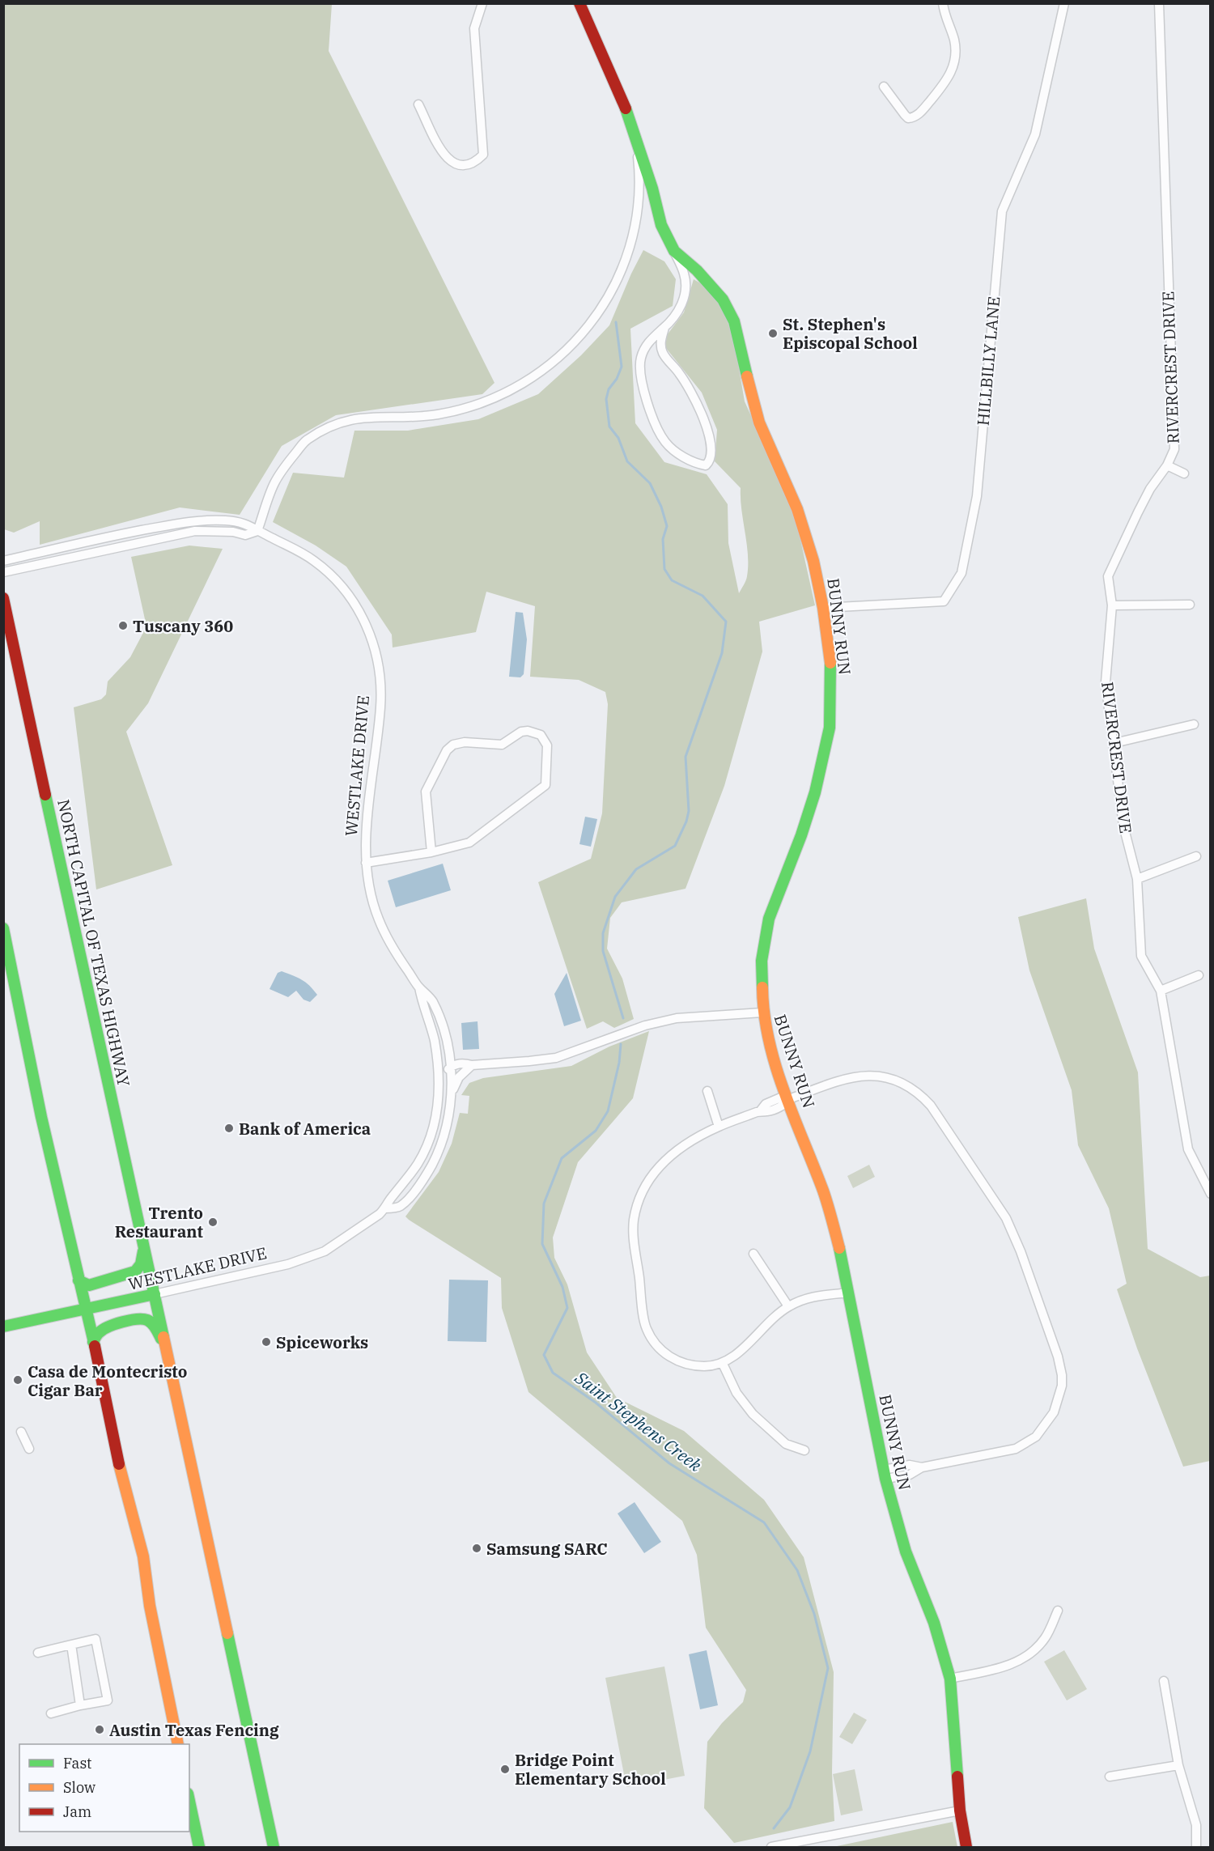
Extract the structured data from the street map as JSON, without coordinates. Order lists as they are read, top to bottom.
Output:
{
  "streets": {
    "main road": ["BUNNY RUN", "WESTLAKE DRIVE", "NORTH CAPITAL OF TEXAS HIGHWAY"],
    "street": ["HILLBILLY LANE", "RIVERCREST DRIVE"]
  },
  "crossings": [
    ["HILLBILLY LANE", "BUNNY RUN"],
    ["WESTLAKE DRIVE", "NORTH CAPITAL OF TEXAS HIGHWAY"]
  ],
  "water": ["Saint Stephens Creek"],
  "places": [
    "St. Stephen's Episcopal School",
    "Tuscany 360",
    "Bank of America",
    "Trento Restaurant",
    "Spiceworks",
    "Casa de Montecristo Cigar Bar",
    "Samsung SARC",
    "Austin Texas Fencing",
    "Bridge Point Elementary School"
  ],
  "legend": ["Fast", "Slow", "Jam"]
}
